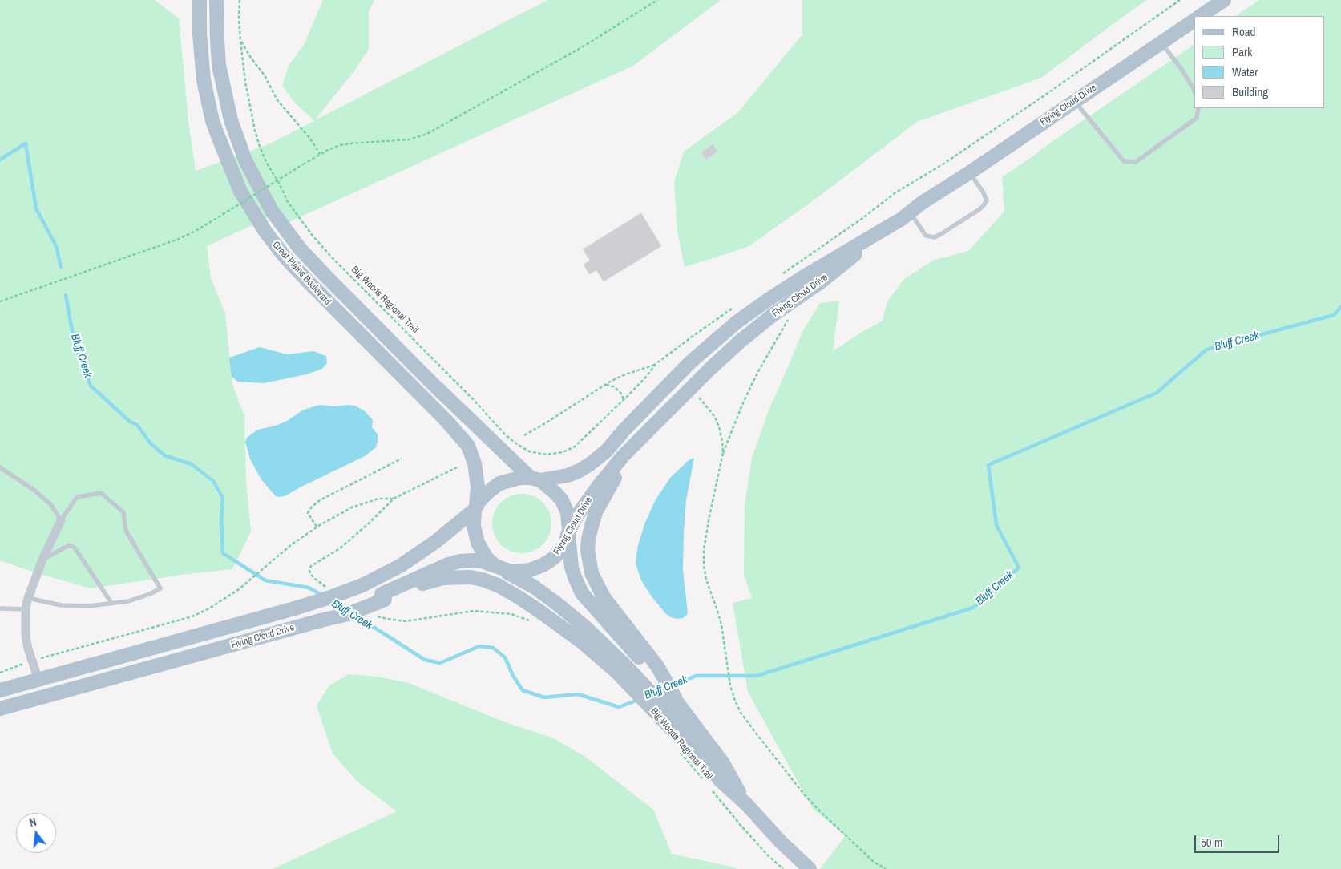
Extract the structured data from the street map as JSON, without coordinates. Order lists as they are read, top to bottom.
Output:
{
  "streets": {
    "main road": ["Flying Cloud Drive", "Great Plains Boulevard"],
    "path": ["Big Woods Regional Trail"]
  },
  "crossings": [
    ["Flying Cloud Drive", "Great Plains Boulevard"]
  ],
  "water": ["Bluff Creek"],
  "legend": [
    "Road",
    "Park",
    "Water",
    "Building"
  ],
  "scale_bar": "50 m",
  "north": "top"
}
